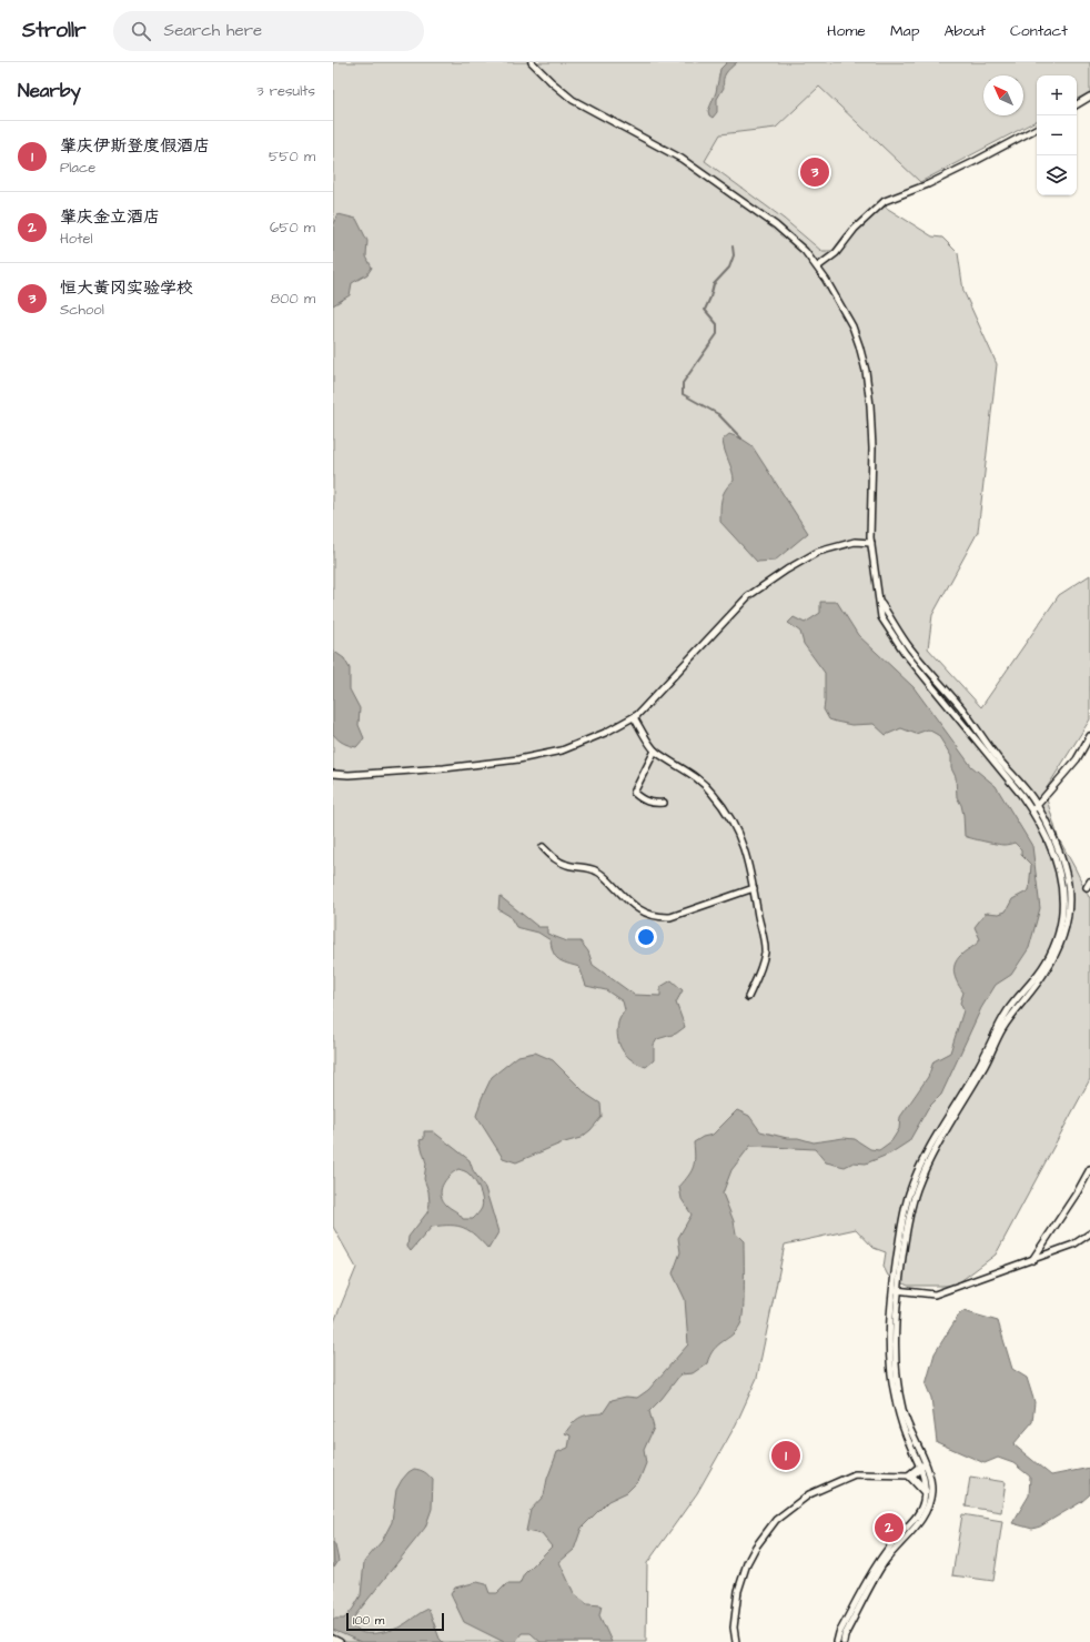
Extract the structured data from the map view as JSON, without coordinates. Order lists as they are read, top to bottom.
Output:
{
  "scale_bar": "100 m",
  "north": "top left",
  "page": {
    "header": "Strollr",
    "search": "Search here",
    "nav": [
      "Home",
      "Map",
      "About",
      "Contact"
    ],
    "heading": ["Nearby", "3 results"],
    "map_buttons": ["+", "−"],
    "list": [
      {
        "mark": "1",
        "name": "肇庆伊斯登度假酒店",
        "note": "Place",
        "value": "550 m"
      },
      {
        "mark": "2",
        "name": "肇庆金立酒店",
        "note": "Hotel",
        "value": "650 m"
      },
      {
        "mark": "3",
        "name": "恒大黄冈实验学校",
        "note": "School",
        "value": "800 m"
      }
    ],
    "pins": ["3", "1", "2"],
    "scale": "100 m"
  }
}
